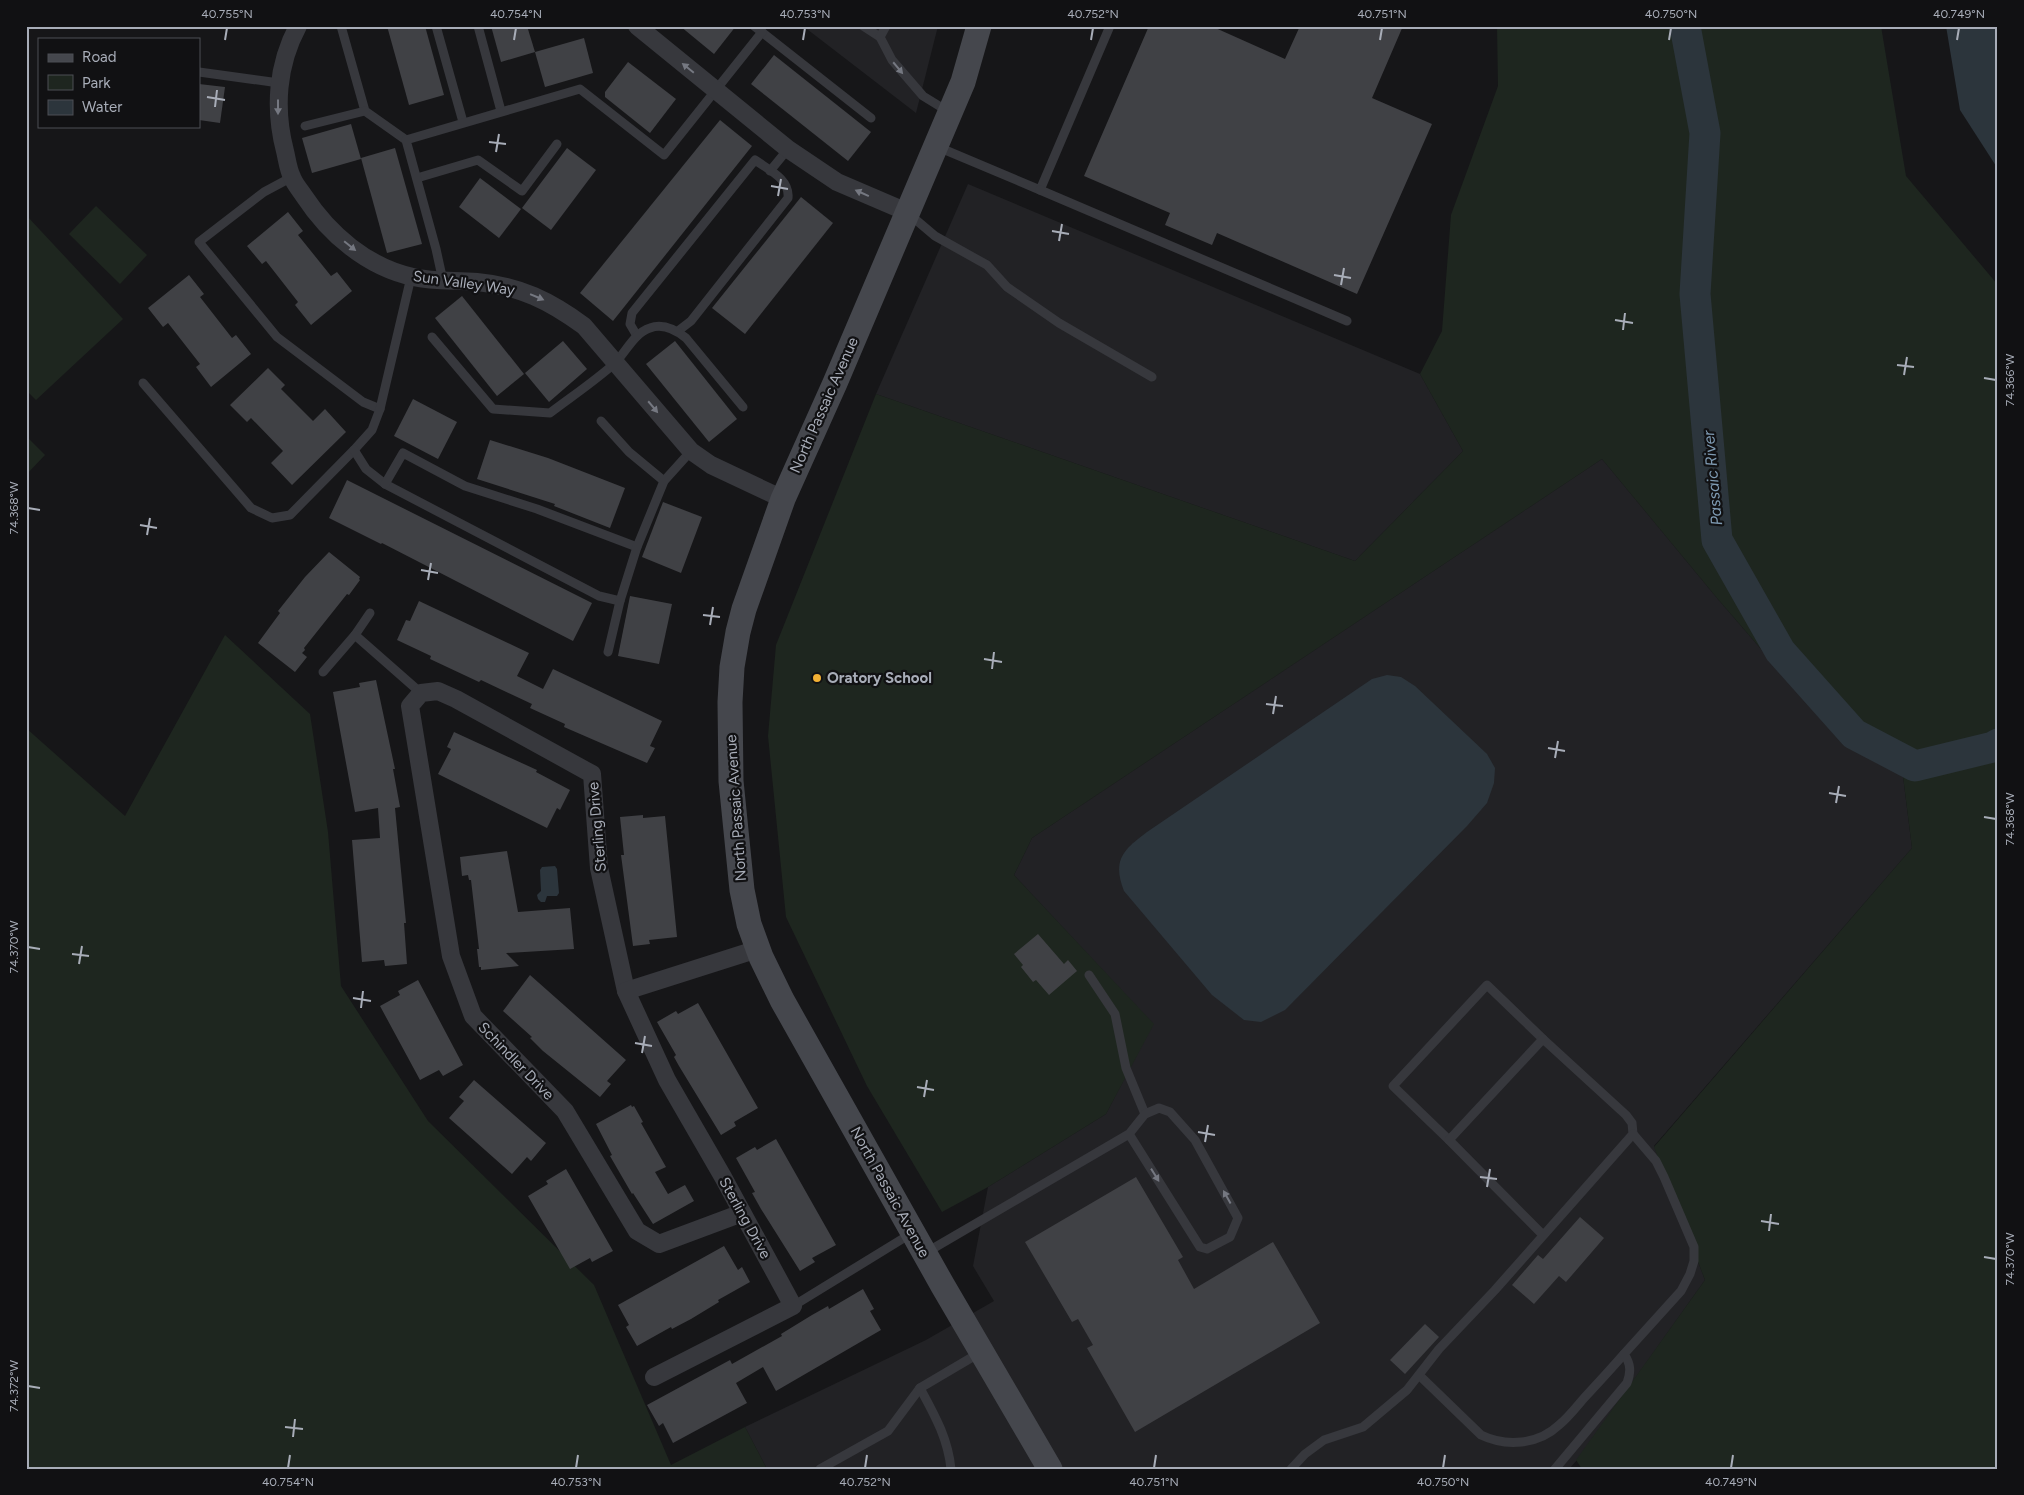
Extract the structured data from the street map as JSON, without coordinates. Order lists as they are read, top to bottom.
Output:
{
  "streets": {
    "main road": ["North Passaic Avenue"],
    "street": ["Sun Valley Way", "Sterling Drive", "Schindler Drive"]
  },
  "crossings": [
    ["Sun Valley Way", "North Passaic Avenue"],
    ["Sterling Drive", "Schindler Drive"]
  ],
  "one_way": ["Sun Valley Way"],
  "water": ["Passaic River"],
  "places": ["Oratory School"],
  "legend": ["Road", "Park", "Water"],
  "coordinates": [
    "40.755°N",
    "40.754°N",
    "40.753°N",
    "40.752°N",
    "40.751°N",
    "40.750°N",
    "40.749°N",
    "74.366°W",
    "74.368°W",
    "74.370°W",
    "74.372°W"
  ]
}
